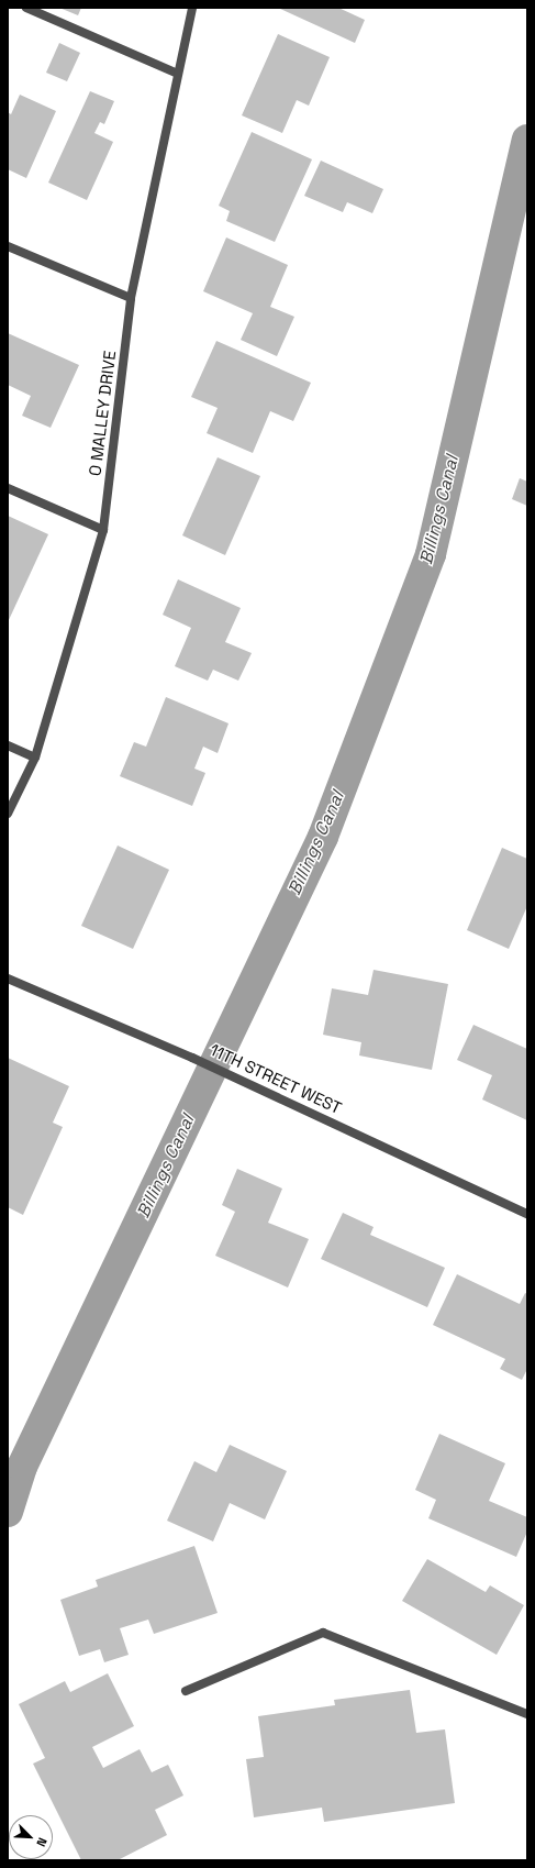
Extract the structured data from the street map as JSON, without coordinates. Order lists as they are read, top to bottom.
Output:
{
  "streets": {
    "street": ["O MALLEY DRIVE", "11TH STREET WEST"]
  },
  "water": ["Billings Canal"],
  "north": "bottom right"
}
